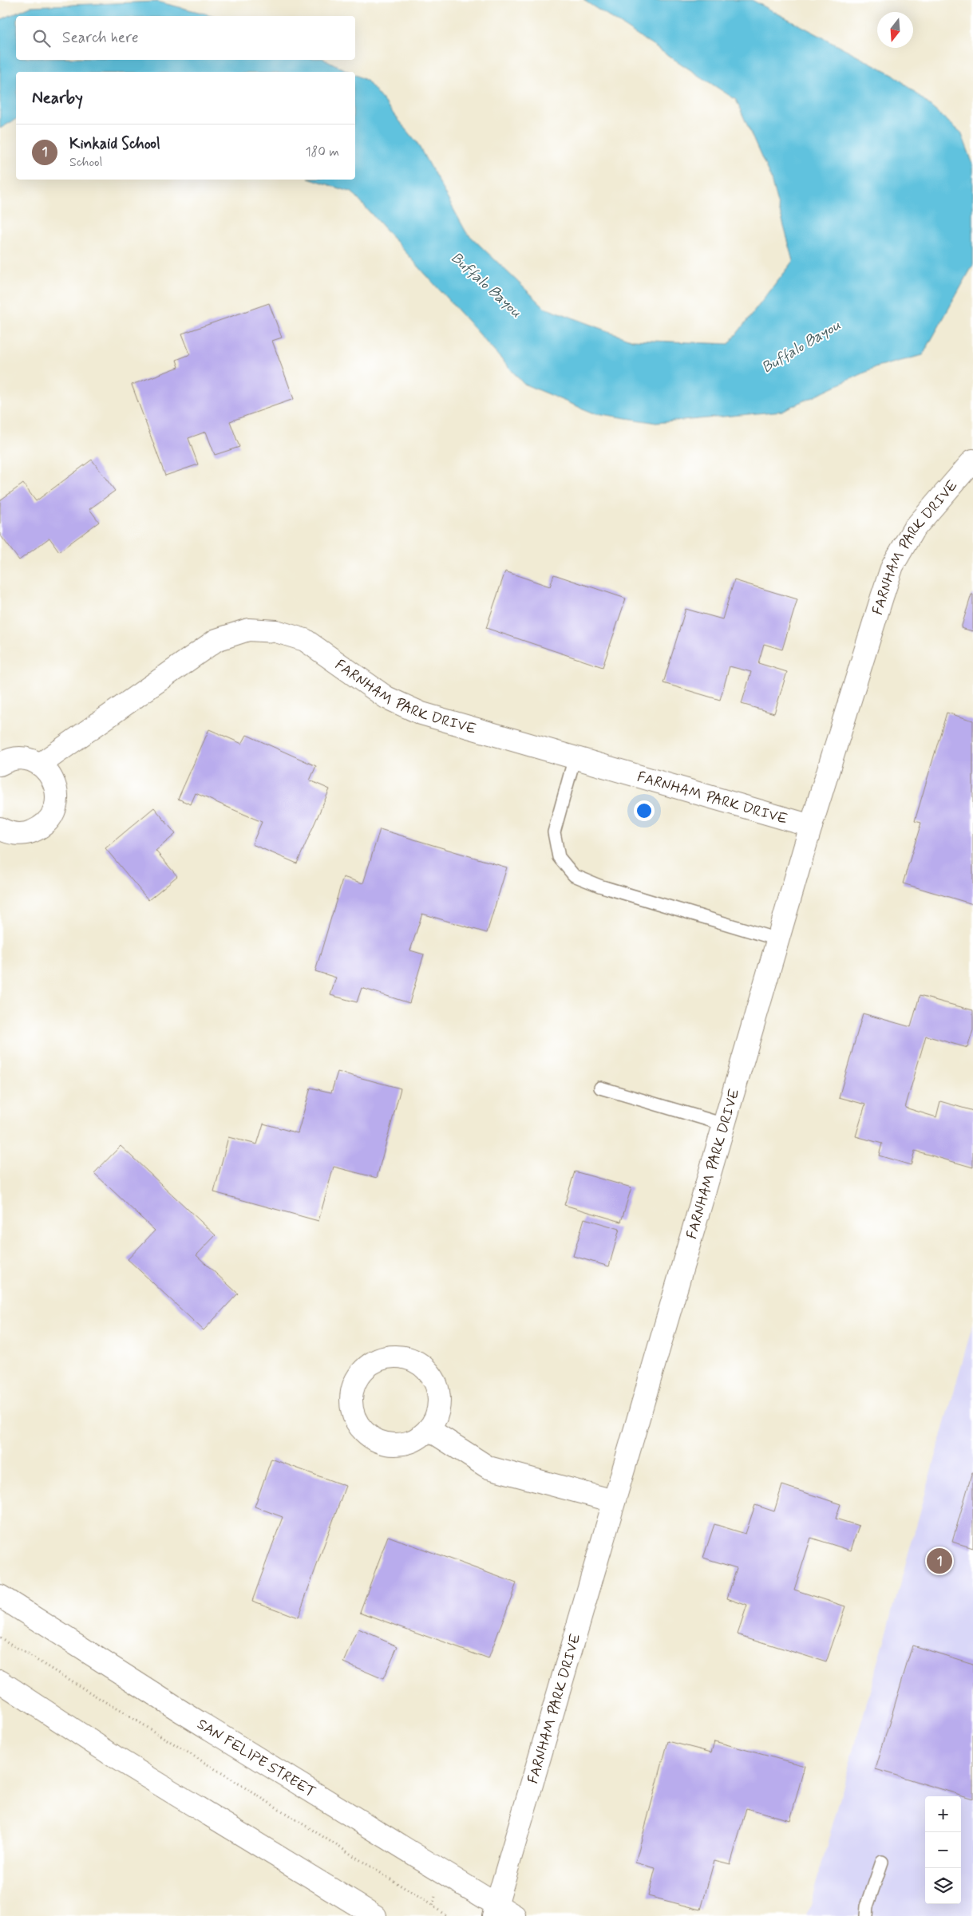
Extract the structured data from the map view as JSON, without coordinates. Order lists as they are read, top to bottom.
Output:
{
  "streets": {
    "street": ["FARNHAM PARK DRIVE", "SAN FELIPE STREET"]
  },
  "crossings": [
    ["FARNHAM PARK DRIVE", "SAN FELIPE STREET"]
  ],
  "water": ["Buffalo Bayou"],
  "north": "bottom",
  "page": {
    "search": "Search here",
    "heading": "Nearby",
    "list": [
      {
        "mark": "1",
        "name": "Kinkaid School",
        "note": "School",
        "value": "180 m"
      }
    ],
    "pins": "1",
    "map_buttons": ["+", "−"]
  }
}
